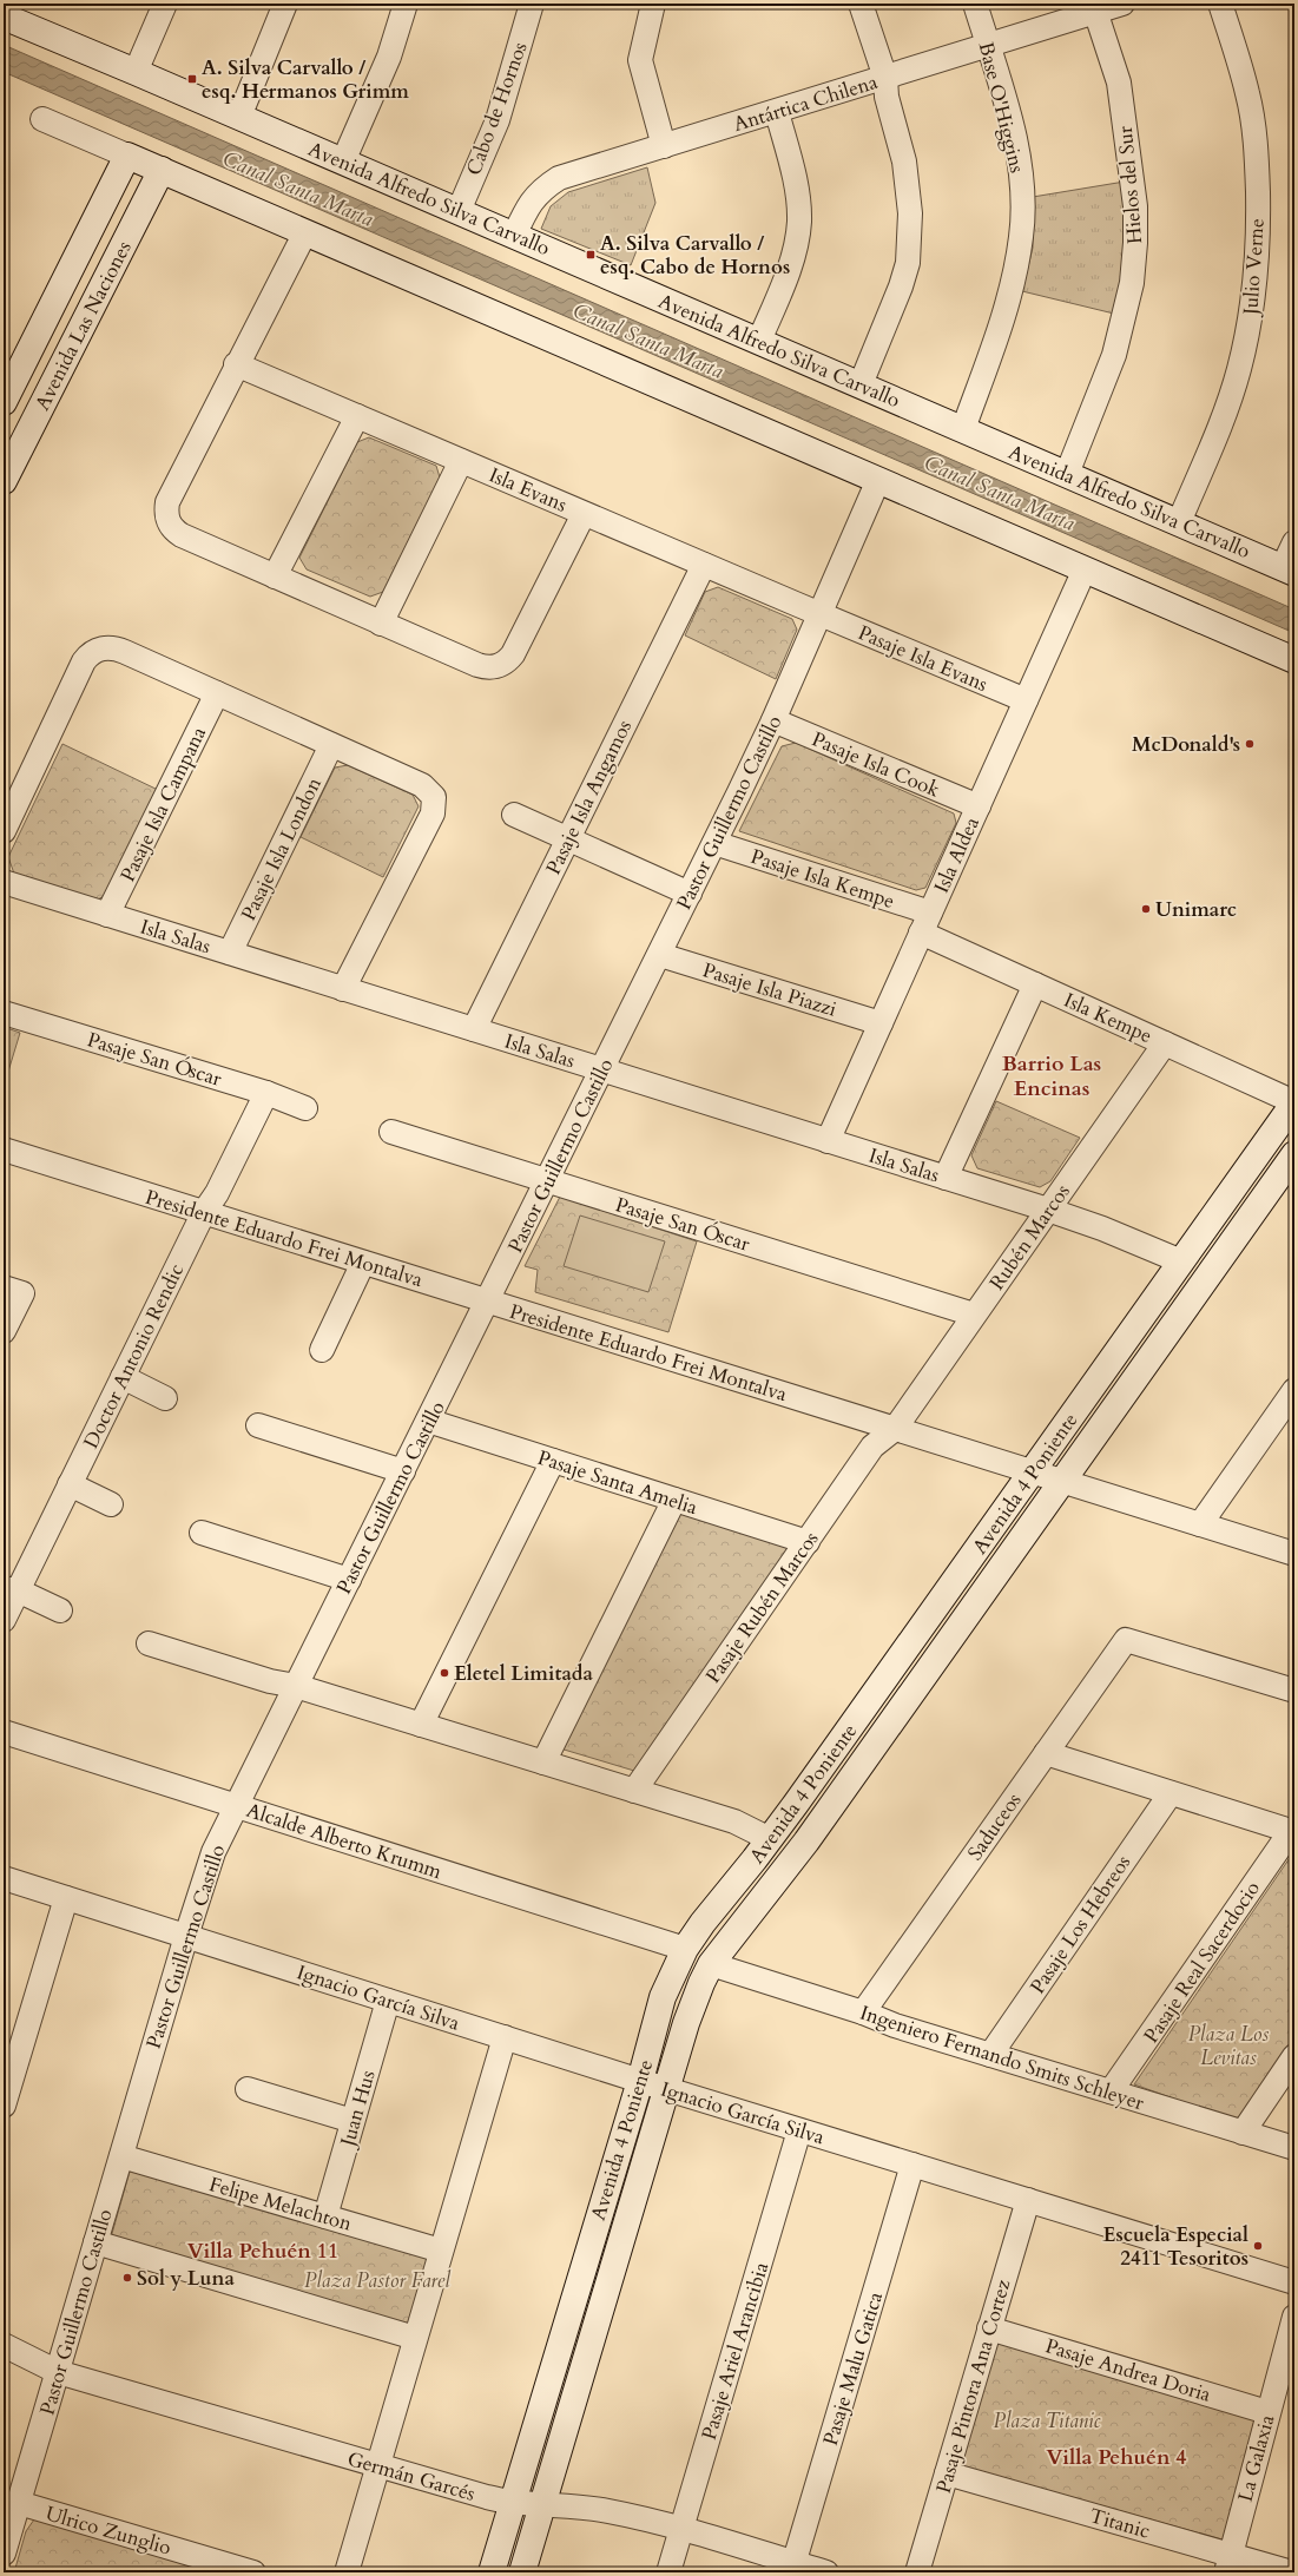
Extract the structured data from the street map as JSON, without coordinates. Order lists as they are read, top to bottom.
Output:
{
  "streets": {
    "street": [
      "Antártica Chilena",
      "Base O'Higgins",
      "Cabo de Hornos",
      "Hielos del Sur",
      "Avenida Alfredo Silva Carvallo",
      "Julio Verne",
      "Avenida Las Naciones",
      "Isla Evans",
      "Pasaje Isla Evans",
      "Pasaje Isla Cook",
      "Pasaje Isla Angamos",
      "Pasaje Isla Campana",
      "Pastor Guillermo Castillo",
      "Pasaje Isla London",
      "Isla Aldea",
      "Pasaje Isla Kempe",
      "Isla Salas",
      "Pasaje Isla Piazzi",
      "Isla Kempe",
      "Pasaje San Óscar",
      "Rubén Marcos",
      "Presidente Eduardo Frei Montalva",
      "Doctor Antonio Rendic",
      "Pasaje Santa Amelia",
      "Avenida 4 Poniente",
      "Pasaje Rubén Marcos",
      "Saduceos",
      "Alcalde Alberto Krumm",
      "Pasaje Los Hebreos",
      "Pasaje Real Sacerdocio",
      "Ignacio García Silva",
      "Ingeniero Fernando Smits Schleyer",
      "Juan Hus",
      "Felipe Melachton",
      "Pasaje Ariel Arancibia",
      "Pasaje Malu Gatica",
      "Pasaje Andrea Doria",
      "Pasaje Pintora Ana Cortez",
      "La Galaxia",
      "Germán Garcés",
      "Titanic",
      "Ulrico Zunglio"
    ]
  },
  "crossings": [
    ["Antártica Chilena", "Base O'Higgins"],
    ["Antártica Chilena", "Hielos del Sur"],
    ["Antártica Chilena", "Avenida Alfredo Silva Carvallo"],
    ["Base O'Higgins", "Avenida Alfredo Silva Carvallo"],
    ["Cabo de Hornos", "Avenida Alfredo Silva Carvallo"],
    ["Hielos del Sur", "Avenida Alfredo Silva Carvallo"],
    ["Avenida Alfredo Silva Carvallo", "Julio Verne"],
    ["Isla Evans", "Pasaje Isla Evans"],
    ["Isla Evans", "Pasaje Isla Angamos"],
    ["Isla Evans", "Pastor Guillermo Castillo"],
    ["Pasaje Isla Evans", "Pastor Guillermo Castillo"],
    ["Pasaje Isla Evans", "Isla Aldea"],
    ["Pasaje Isla Cook", "Pastor Guillermo Castillo"],
    ["Pasaje Isla Cook", "Isla Aldea"],
    ["Pasaje Isla Angamos", "Isla Salas"],
    ["Pasaje Isla Campana", "Isla Salas"],
    ["Pastor Guillermo Castillo", "Pasaje Isla Kempe"],
    ["Pastor Guillermo Castillo", "Isla Salas"],
    ["Pastor Guillermo Castillo", "Pasaje Isla Piazzi"],
    ["Pastor Guillermo Castillo", "Pasaje San Óscar"],
    ["Pastor Guillermo Castillo", "Presidente Eduardo Frei Montalva"],
    ["Pastor Guillermo Castillo", "Pasaje Santa Amelia"],
    ["Pastor Guillermo Castillo", "Alcalde Alberto Krumm"],
    ["Pastor Guillermo Castillo", "Ignacio García Silva"],
    ["Pastor Guillermo Castillo", "Felipe Melachton"],
    ["Pastor Guillermo Castillo", "Germán Garcés"],
    ["Pastor Guillermo Castillo", "Ulrico Zunglio"],
    ["Pasaje Isla London", "Isla Salas"],
    ["Isla Aldea", "Pasaje Isla Kempe"],
    ["Isla Aldea", "Isla Salas"],
    ["Isla Aldea", "Pasaje Isla Piazzi"],
    ["Isla Aldea", "Isla Kempe"],
    ["Pasaje Isla Kempe", "Isla Kempe"],
    ["Isla Salas", "Rubén Marcos"],
    ["Isla Salas", "Avenida 4 Poniente"],
    ["Isla Kempe", "Rubén Marcos"],
    ["Isla Kempe", "Avenida 4 Poniente"],
    ["Pasaje San Óscar", "Rubén Marcos"],
    ["Pasaje San Óscar", "Doctor Antonio Rendic"],
    ["Rubén Marcos", "Presidente Eduardo Frei Montalva"],
    ["Rubén Marcos", "Pasaje Rubén Marcos"],
    ["Presidente Eduardo Frei Montalva", "Doctor Antonio Rendic"],
    ["Presidente Eduardo Frei Montalva", "Avenida 4 Poniente"],
    ["Presidente Eduardo Frei Montalva", "Pasaje Rubén Marcos"],
    ["Pasaje Santa Amelia", "Pasaje Rubén Marcos"],
    ["Avenida 4 Poniente", "Alcalde Alberto Krumm"],
    ["Avenida 4 Poniente", "Ignacio García Silva"],
    ["Avenida 4 Poniente", "Ingeniero Fernando Smits Schleyer"],
    ["Avenida 4 Poniente", "Germán Garcés"],
    ["Saduceos", "Ingeniero Fernando Smits Schleyer"],
    ["Pasaje Los Hebreos", "Ingeniero Fernando Smits Schleyer"],
    ["Pasaje Real Sacerdocio", "Ingeniero Fernando Smits Schleyer"],
    ["Ignacio García Silva", "Juan Hus"],
    ["Ignacio García Silva", "Pasaje Ariel Arancibia"],
    ["Ignacio García Silva", "Pasaje Malu Gatica"],
    ["Ignacio García Silva", "Pasaje Pintora Ana Cortez"],
    ["Juan Hus", "Felipe Melachton"],
    ["Pasaje Ariel Arancibia", "Germán Garcés"],
    ["Pasaje Malu Gatica", "Germán Garcés"],
    ["Pasaje Andrea Doria", "Pasaje Pintora Ana Cortez"],
    ["Pasaje Andrea Doria", "La Galaxia"],
    ["Pasaje Pintora Ana Cortez", "Titanic"],
    ["La Galaxia", "Titanic"]
  ],
  "districts": ["Barrio Las Encinas", "Villa Pehuén 11", "Villa Pehuén 4"],
  "water": ["Canal Santa Marta"],
  "parks": ["Plaza Los Levitas", "Plaza Pastor Farel", "Plaza Titanic"],
  "places": {
    "transit": ["A. Silva Carvallo / esq. Hermanos Grimm", "A. Silva Carvallo / esq. Cabo de Hornos"],
    "other": [
      "McDonald's",
      "Unimarc",
      "Eletel Limitada",
      "Escuela Especial 2411 Tesoritos",
      "Sol y Luna"
    ]
  }
}
